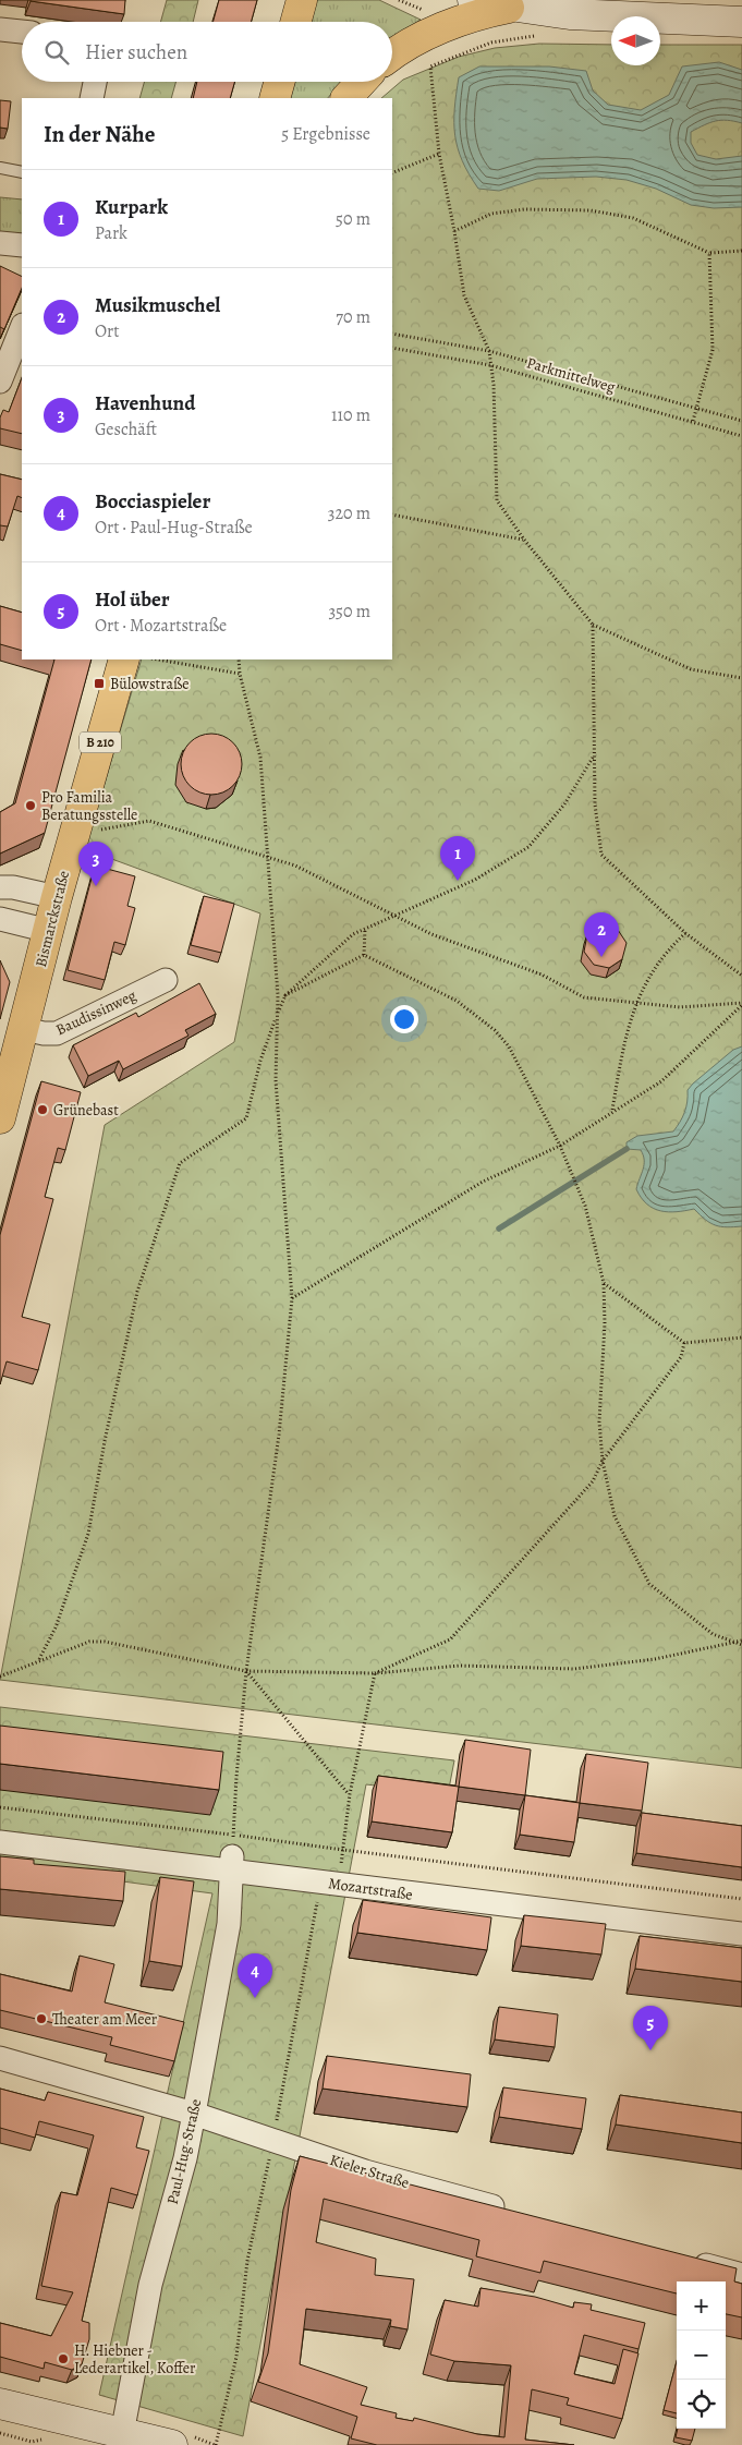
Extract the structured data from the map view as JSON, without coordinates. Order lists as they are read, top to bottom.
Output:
{
  "streets": {
    "main road": ["B 210", "Bismarckstraße"],
    "street": [
      "Baudissinweg",
      "Mozartstraße",
      "Paul-Hug-Straße",
      "Kieler Straße"
    ],
    "path": ["Parkmittelweg"]
  },
  "crossings": [
    ["Bismarckstraße", "Baudissinweg"],
    ["Mozartstraße", "Paul-Hug-Straße"],
    ["Paul-Hug-Straße", "Kieler Straße"]
  ],
  "places": {
    "transit": ["Bülowstraße"],
    "other": [
      "Pro Familia Beratungsstelle",
      "Grünebast",
      "Theater am Meer",
      "H. Hiebner - Lederartikel, Koffer"
    ]
  },
  "north": "left",
  "page": {
    "search": "Hier suchen",
    "heading": ["In der Nähe", "5 Ergebnisse"],
    "list": [
      {
        "mark": "1",
        "name": "Kurpark",
        "note": "Park",
        "value": "50 m"
      },
      {
        "mark": "2",
        "name": "Musikmuschel",
        "note": "Ort",
        "value": "70 m"
      },
      {
        "mark": "3",
        "name": "Havenhund",
        "note": "Geschäft",
        "value": "110 m"
      },
      {
        "mark": "4",
        "name": "Bocciaspieler",
        "note": "Ort · Paul-Hug-Straße",
        "value": "320 m"
      },
      {
        "mark": "5",
        "name": "Hol über",
        "note": "Ort · Mozartstraße",
        "value": "350 m"
      }
    ],
    "pins": [
      "1",
      "3",
      "2",
      "4",
      "5"
    ],
    "map_buttons": ["+", "−"]
  }
}
